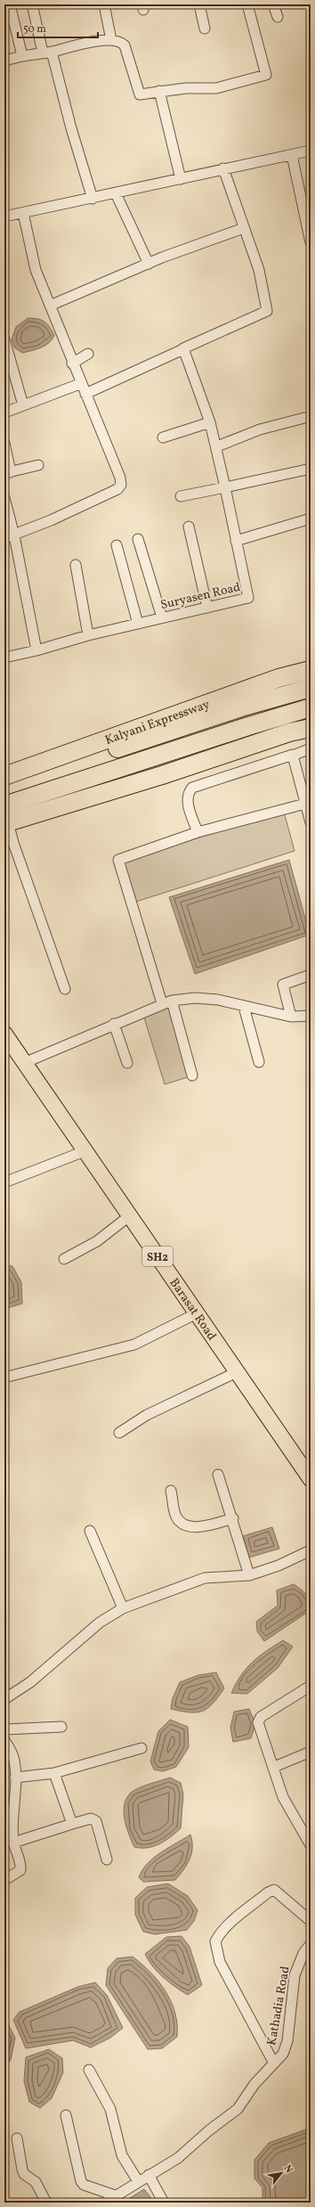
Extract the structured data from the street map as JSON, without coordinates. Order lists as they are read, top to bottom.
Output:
{
  "streets": {
    "highway": ["Kalyani Expressway"],
    "main road": ["SH2", "Barasat Road"],
    "street": ["Suryasen Road", "Kathadia Road"]
  },
  "scale_bar": "50 m",
  "north": "top right"
}
